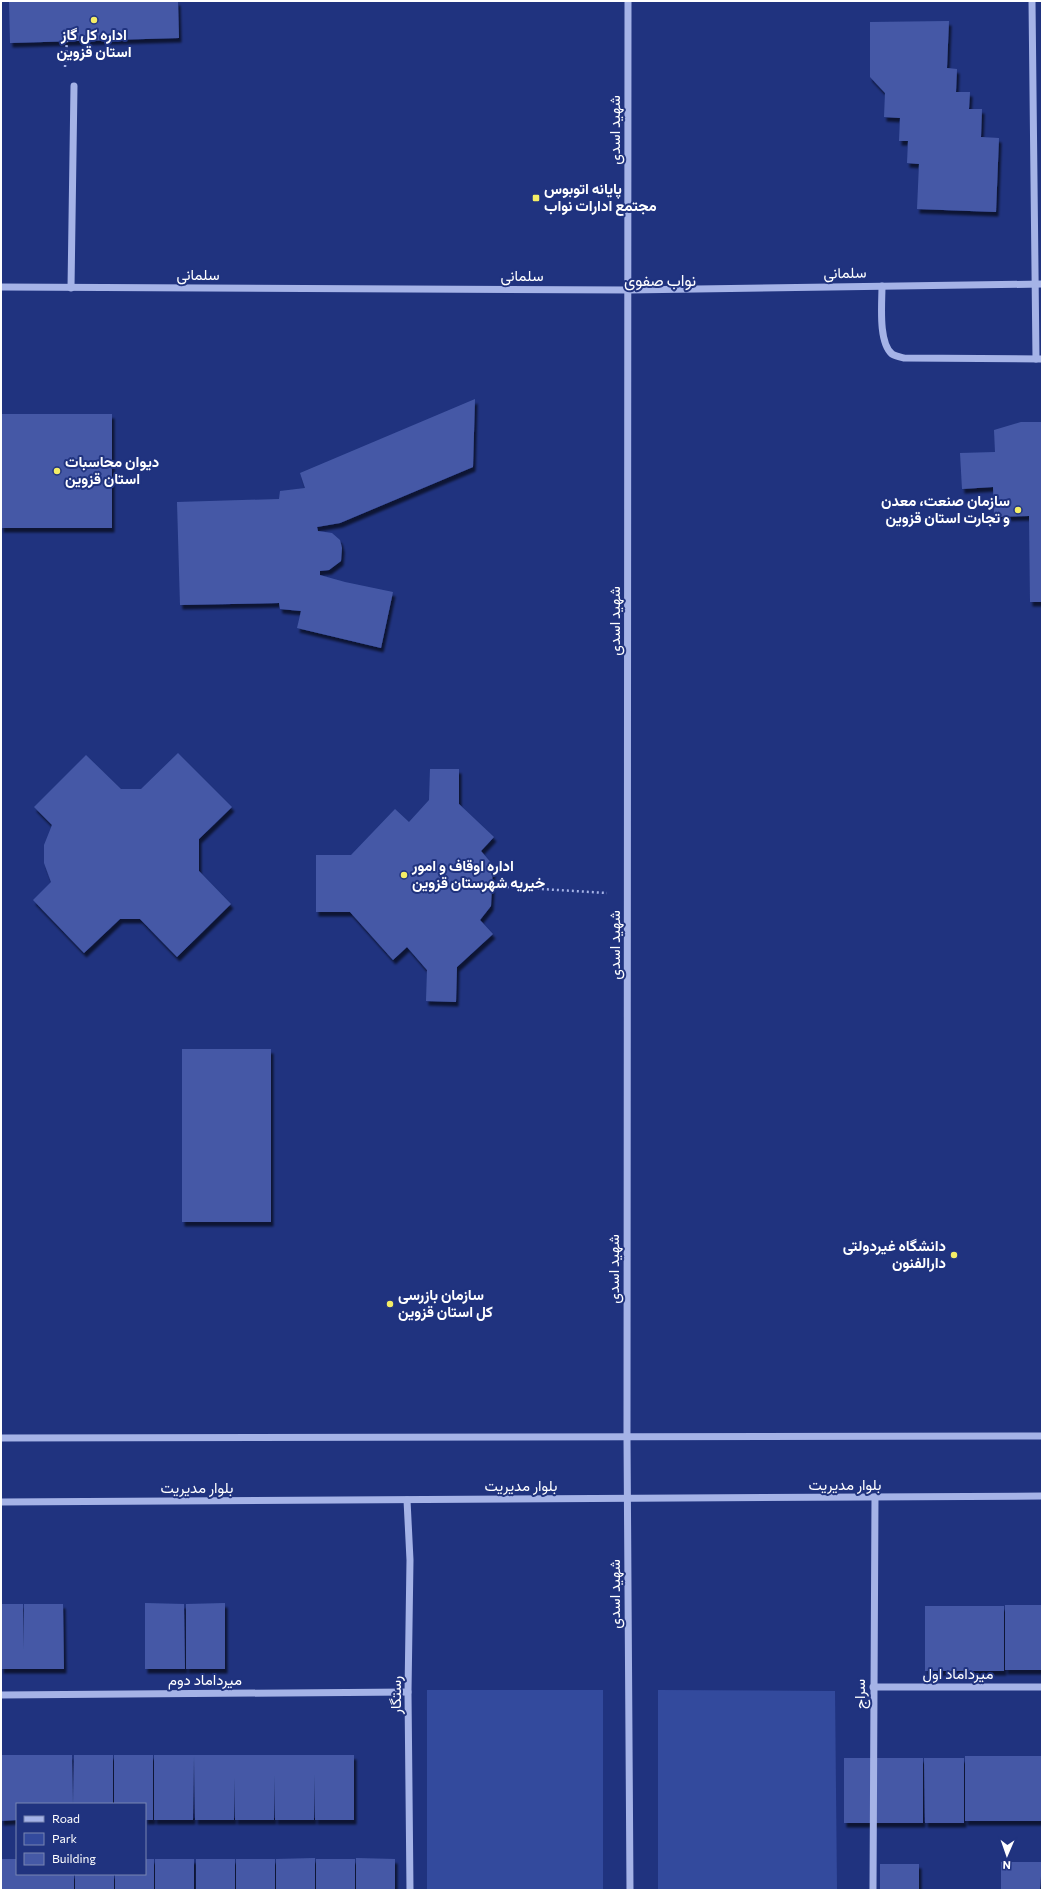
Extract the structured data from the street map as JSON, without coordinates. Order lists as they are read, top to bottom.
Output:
{
  "streets": {
    "street": [
      "شهید اسدی",
      "سلمانی",
      "بلوار مدیریت",
      "میرداماد اول",
      "میرداماد دوم",
      "سراج",
      "رستگار"
    ]
  },
  "crossings": [
    ["شهید اسدی", "سلمانی"],
    ["شهید اسدی", "بلوار مدیریت"],
    ["بلوار مدیریت", "سراج"],
    ["بلوار مدیریت", "رستگار"],
    ["میرداماد اول", "سراج"],
    ["میرداماد دوم", "رستگار"]
  ],
  "districts": ["نواب صفوی"],
  "places": {
    "other": [
      "اداره کل گاز استان قزوین",
      "دیوان محاسبات استان قزوین",
      "سازمان صنعت، معدن و تجارت استان قزوین",
      "اداره اوقاف و امور خیریه شهرستان قزوین",
      "دانشگاه غیردولتی دارالفنون",
      "سازمان بازرسی کل استان قزوین"
    ],
    "transit": ["پایانه اتوبوس مجتمع ادارات نواب"]
  },
  "legend": ["Road", "Park", "Building"],
  "north": "bottom"
}
